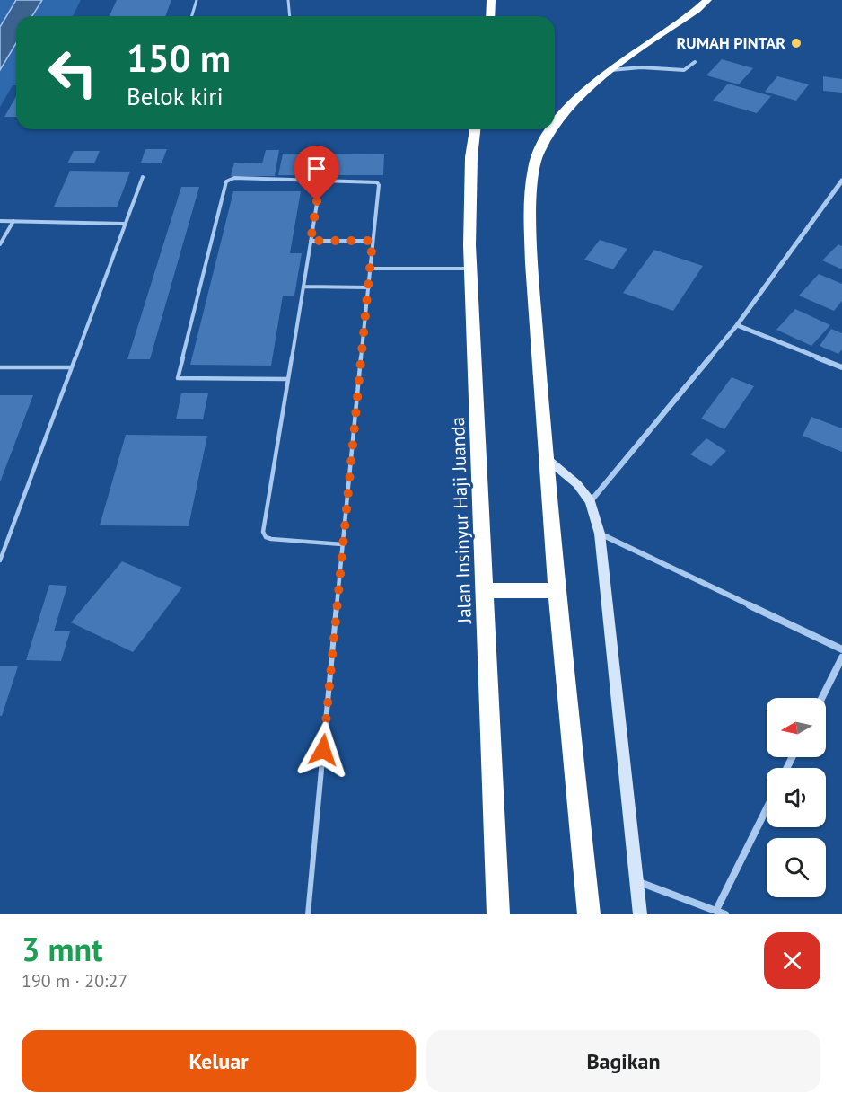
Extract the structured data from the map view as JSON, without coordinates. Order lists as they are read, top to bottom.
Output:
{
  "streets": {
    "highway": ["Jalan Insinyur Haji Juanda"]
  },
  "places": ["RUMAH PINTAR"],
  "north": "left",
  "page": {
    "turn": ["150 m", "Belok kiri"],
    "heading": ["3 mnt", "190 m · 20:27"],
    "buttons": ["Keluar", "Bagikan"]
  }
}
